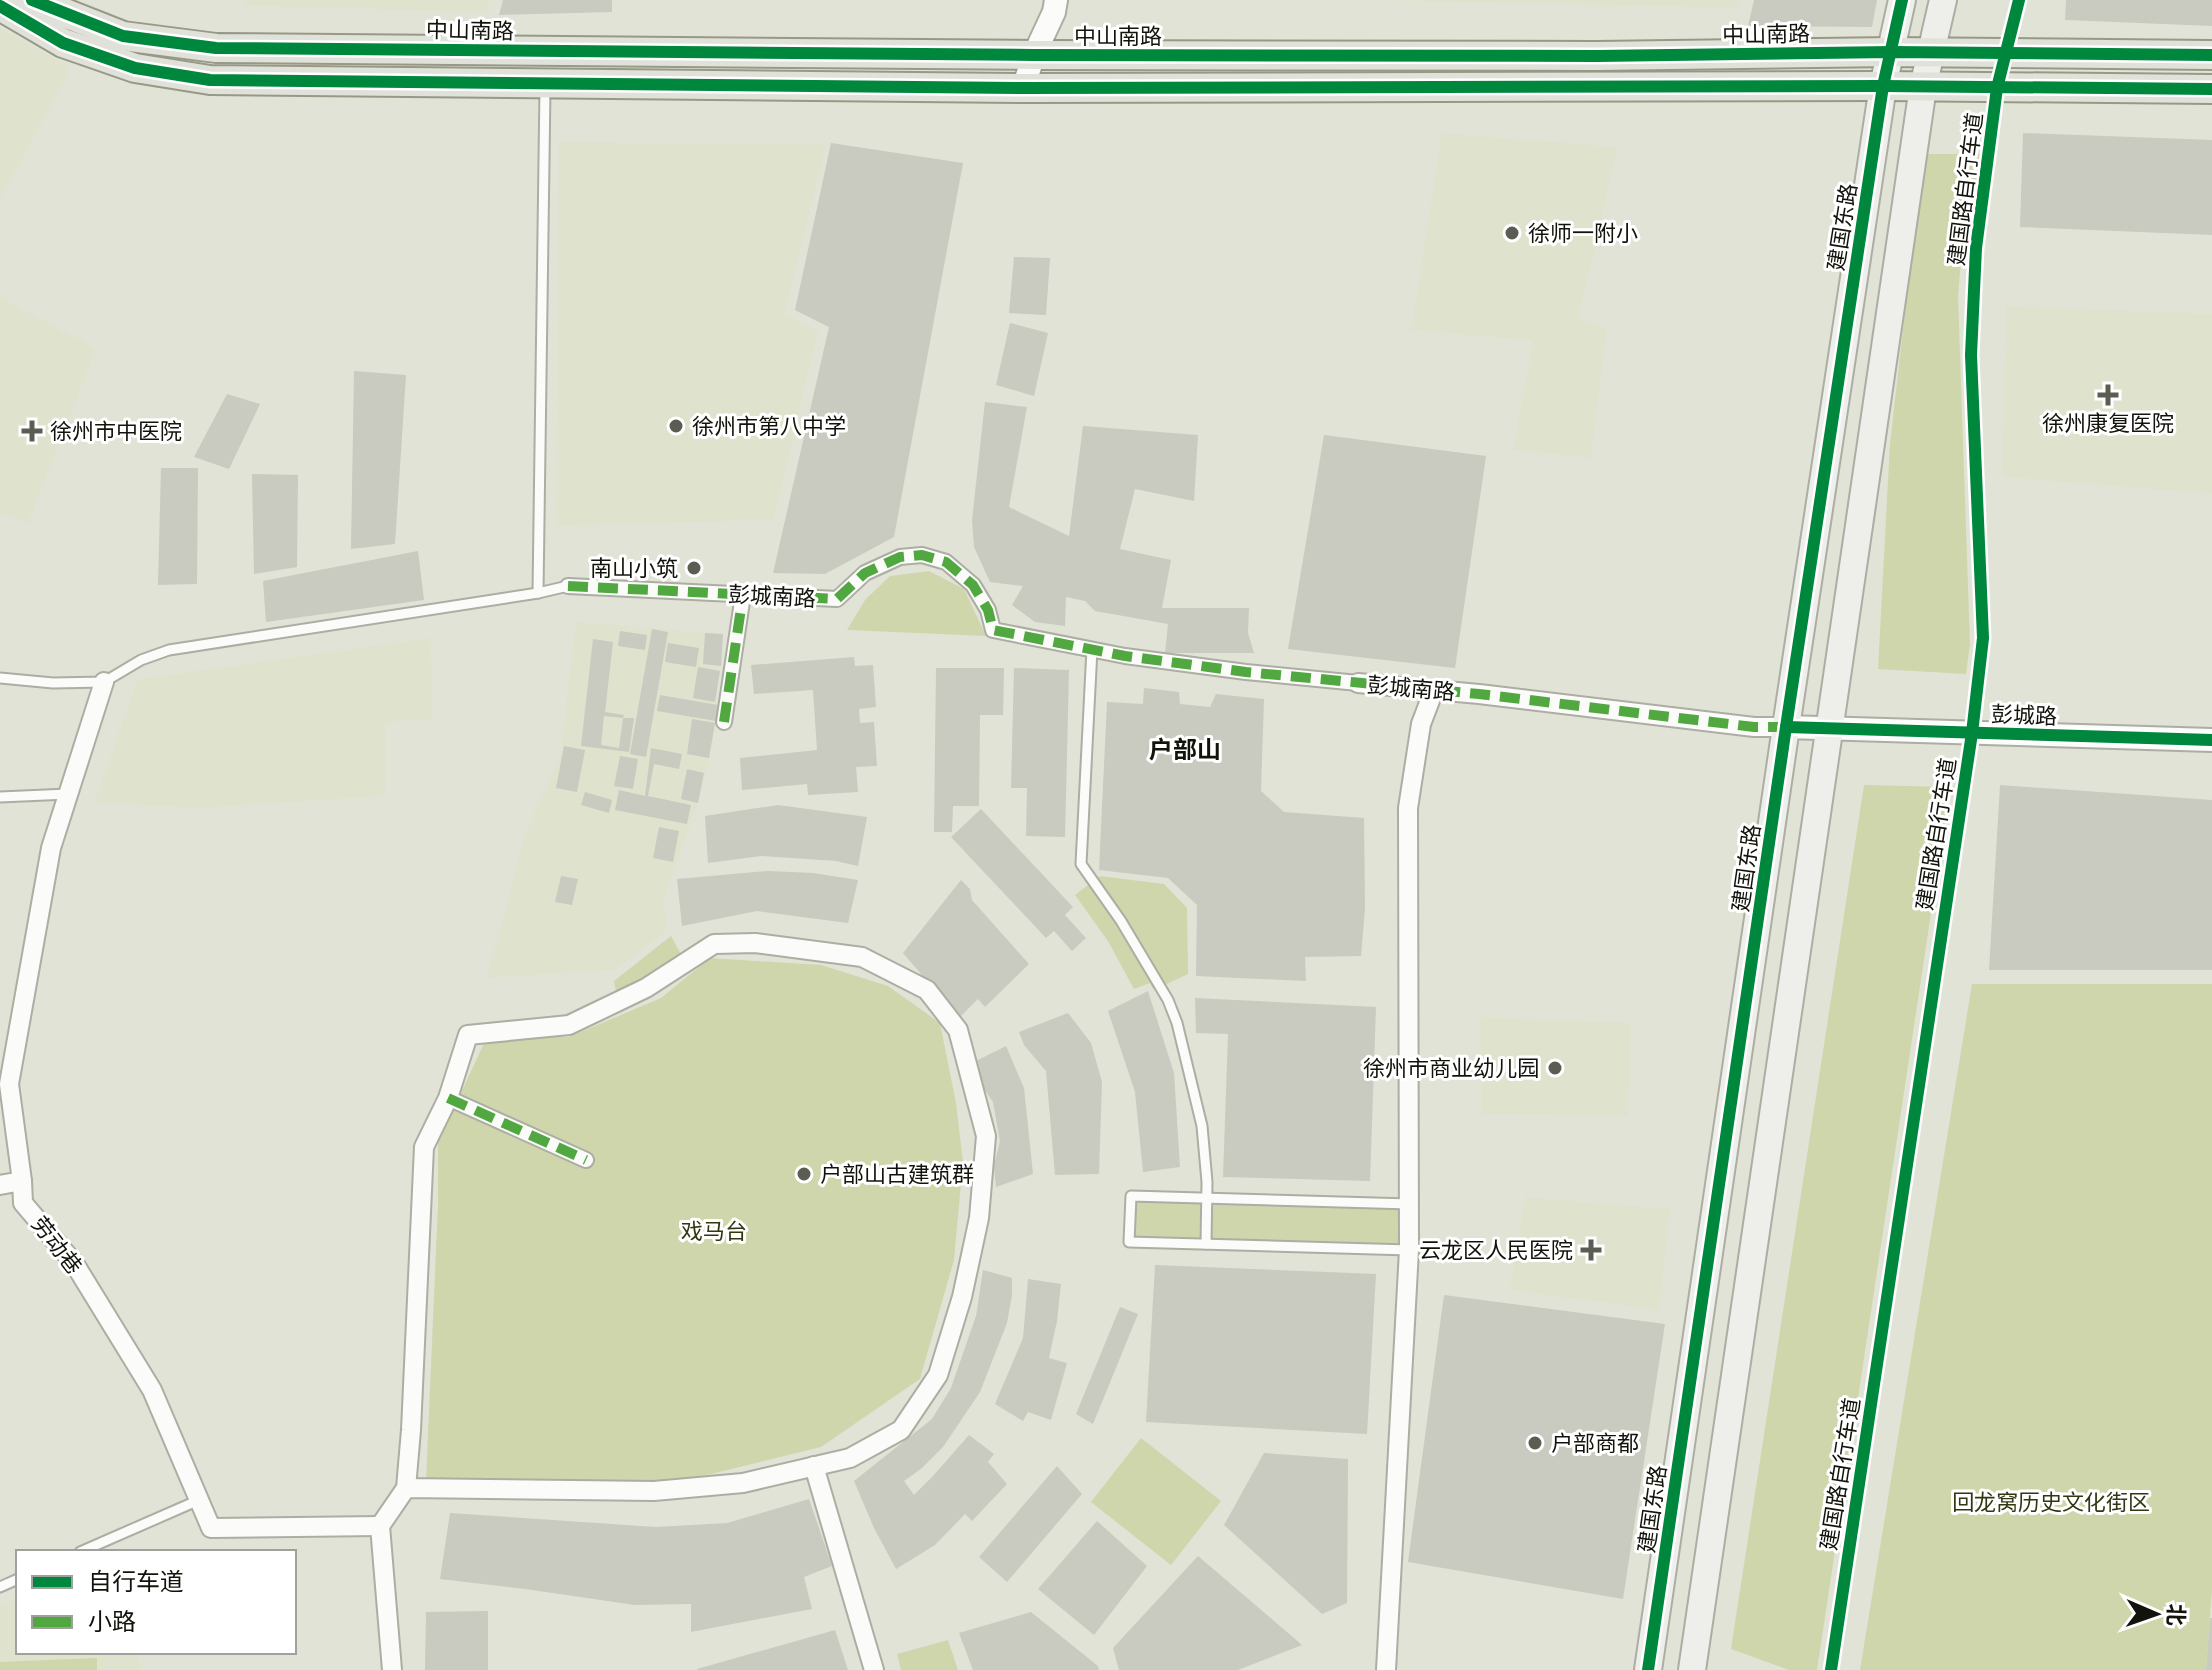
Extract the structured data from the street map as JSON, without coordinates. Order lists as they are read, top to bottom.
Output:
{
  "streets": {
    "main road": ["中山南路", "建国东路"],
    "street": ["彭城南路", "彭城路", "劳动巷"],
    "cycle path": ["建国路自行车道"]
  },
  "crossings": [
    ["中山南路", "建国东路"],
    ["建国东路", "彭城南路"],
    ["建国东路", "彭城路"],
    ["彭城南路", "彭城路"],
    ["彭城南路", "劳动巷"]
  ],
  "districts": ["户部山"],
  "parks": ["戏马台", "回龙窝历史文化街区"],
  "places": {
    "other": [
      "徐师一附小",
      "徐州市第八中学",
      "南山小筑",
      "徐州市商业幼儿园",
      "户部山古建筑群",
      "户部商都"
    ],
    "health": ["徐州康复医院", "徐州市中医院", "云龙区人民医院"]
  },
  "legend": ["自行车道", "小路"],
  "north": "right"
}
